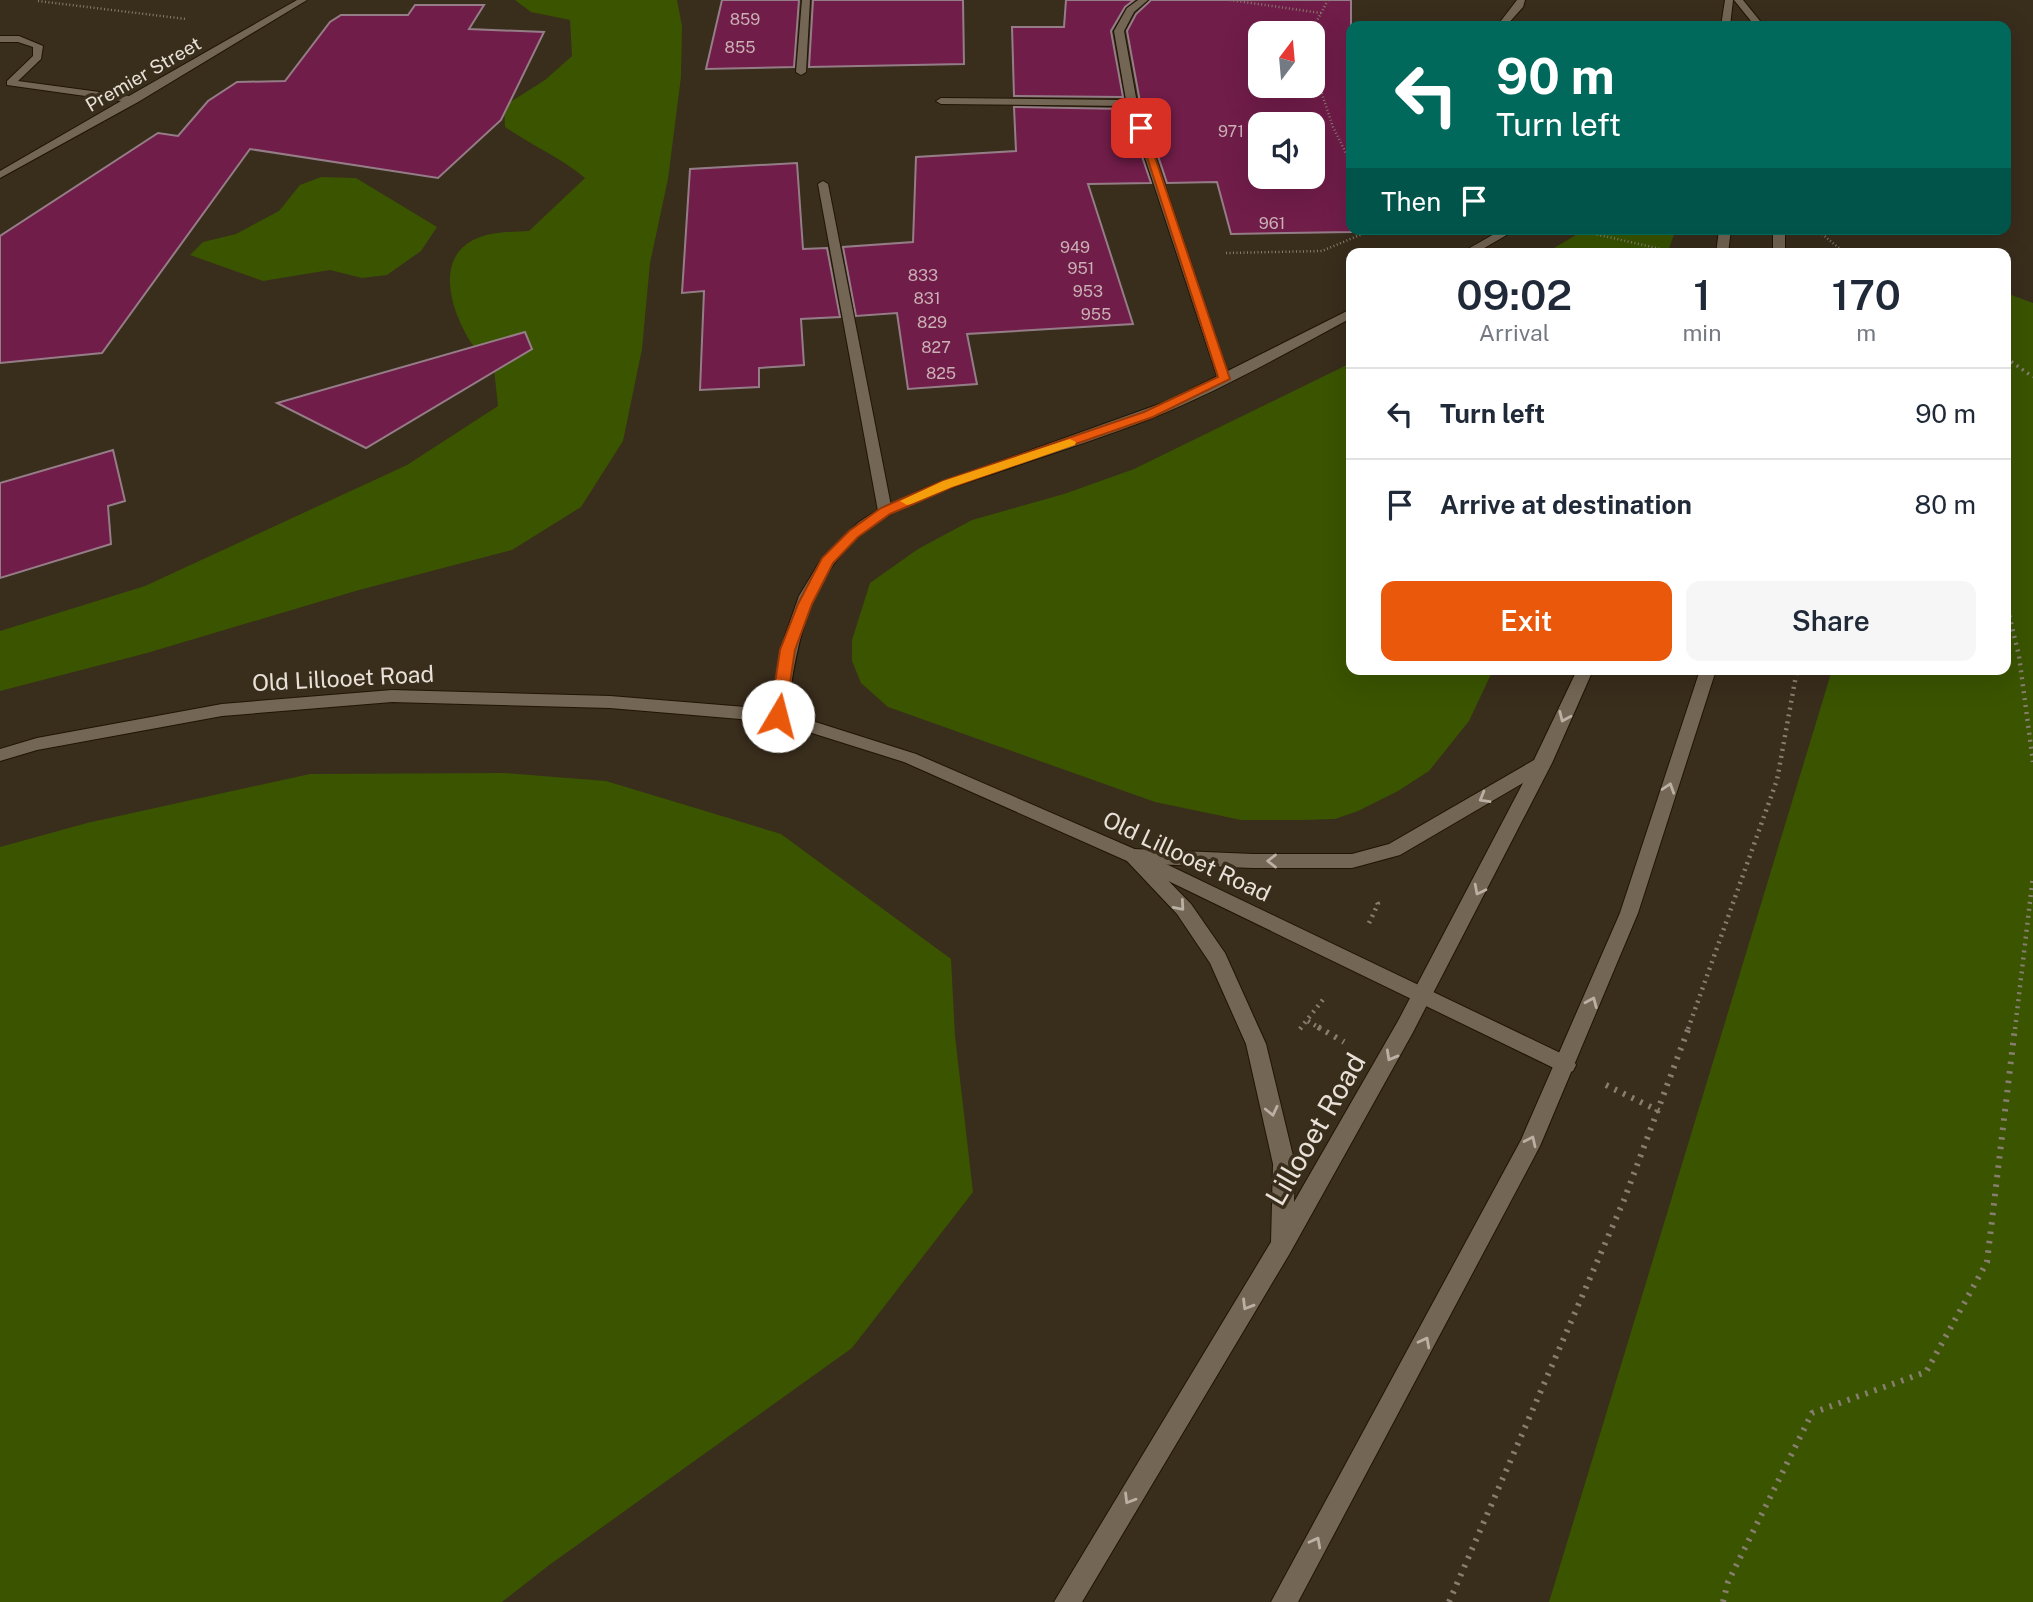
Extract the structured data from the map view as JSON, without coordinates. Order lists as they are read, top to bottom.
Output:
{
  "streets": {
    "street": ["Premier Street", "Old Lillooet Road", "Lillooet Road"]
  },
  "crossings": [
    ["Old Lillooet Road", "Lillooet Road"]
  ],
  "house_numbers": [
    "859",
    "855",
    "971",
    "961",
    "949",
    "951",
    "833",
    "953",
    "831",
    "955",
    "829",
    "827",
    "825"
  ],
  "north": "top",
  "page": {
    "turn": ["90 m", "Turn left"],
    "then": "Then",
    "eta": [
      "09:02",
      "Arrival",
      "1",
      "min",
      "170",
      "m"
    ],
    "list": [
      {
        "name": "Turn left",
        "value": "90 m"
      },
      {
        "name": "Arrive at destination",
        "value": "80 m"
      }
    ],
    "buttons": ["Exit", "Share"]
  }
}
